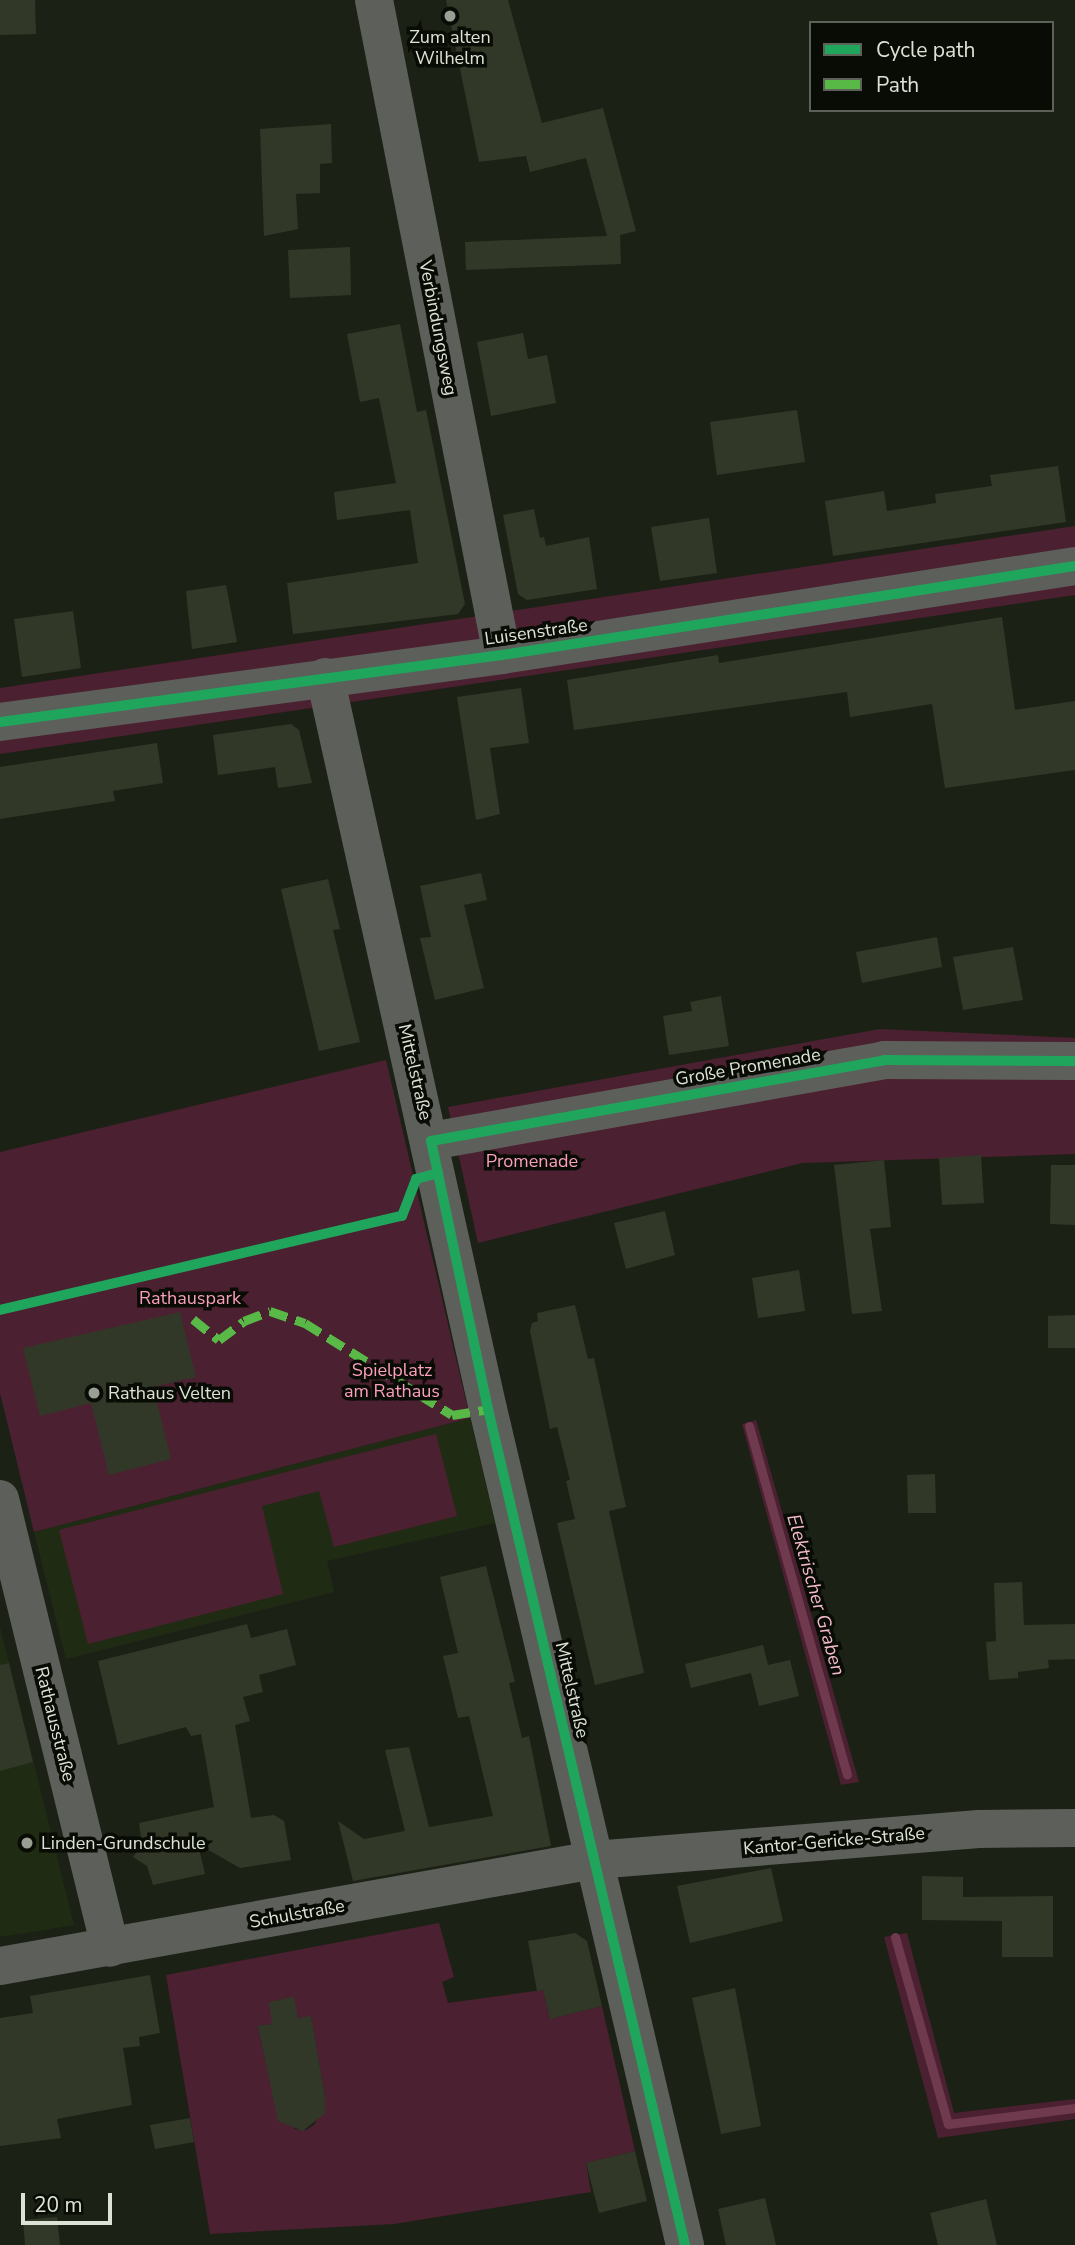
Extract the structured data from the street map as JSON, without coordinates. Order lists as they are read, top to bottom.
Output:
{
  "streets": {
    "street": [
      "Verbindungsweg",
      "Luisenstraße",
      "Große Promenade",
      "Mittelstraße",
      "Rathausstraße",
      "Kantor-Gericke-Straße",
      "Schulstraße"
    ]
  },
  "crossings": [
    ["Verbindungsweg", "Luisenstraße"],
    ["Luisenstraße", "Mittelstraße"],
    ["Große Promenade", "Mittelstraße"],
    ["Mittelstraße", "Kantor-Gericke-Straße"],
    ["Mittelstraße", "Schulstraße"],
    ["Rathausstraße", "Schulstraße"],
    ["Kantor-Gericke-Straße", "Schulstraße"]
  ],
  "water": ["Elektrischer Graben"],
  "parks": ["Promenade", "Rathauspark", "Spielplatz am Rathaus"],
  "places": ["Zum alten Wilhelm", "Rathaus Velten", "Linden-Grundschule"],
  "legend": ["Cycle path", "Path"],
  "scale_bar": "20 m"
}
